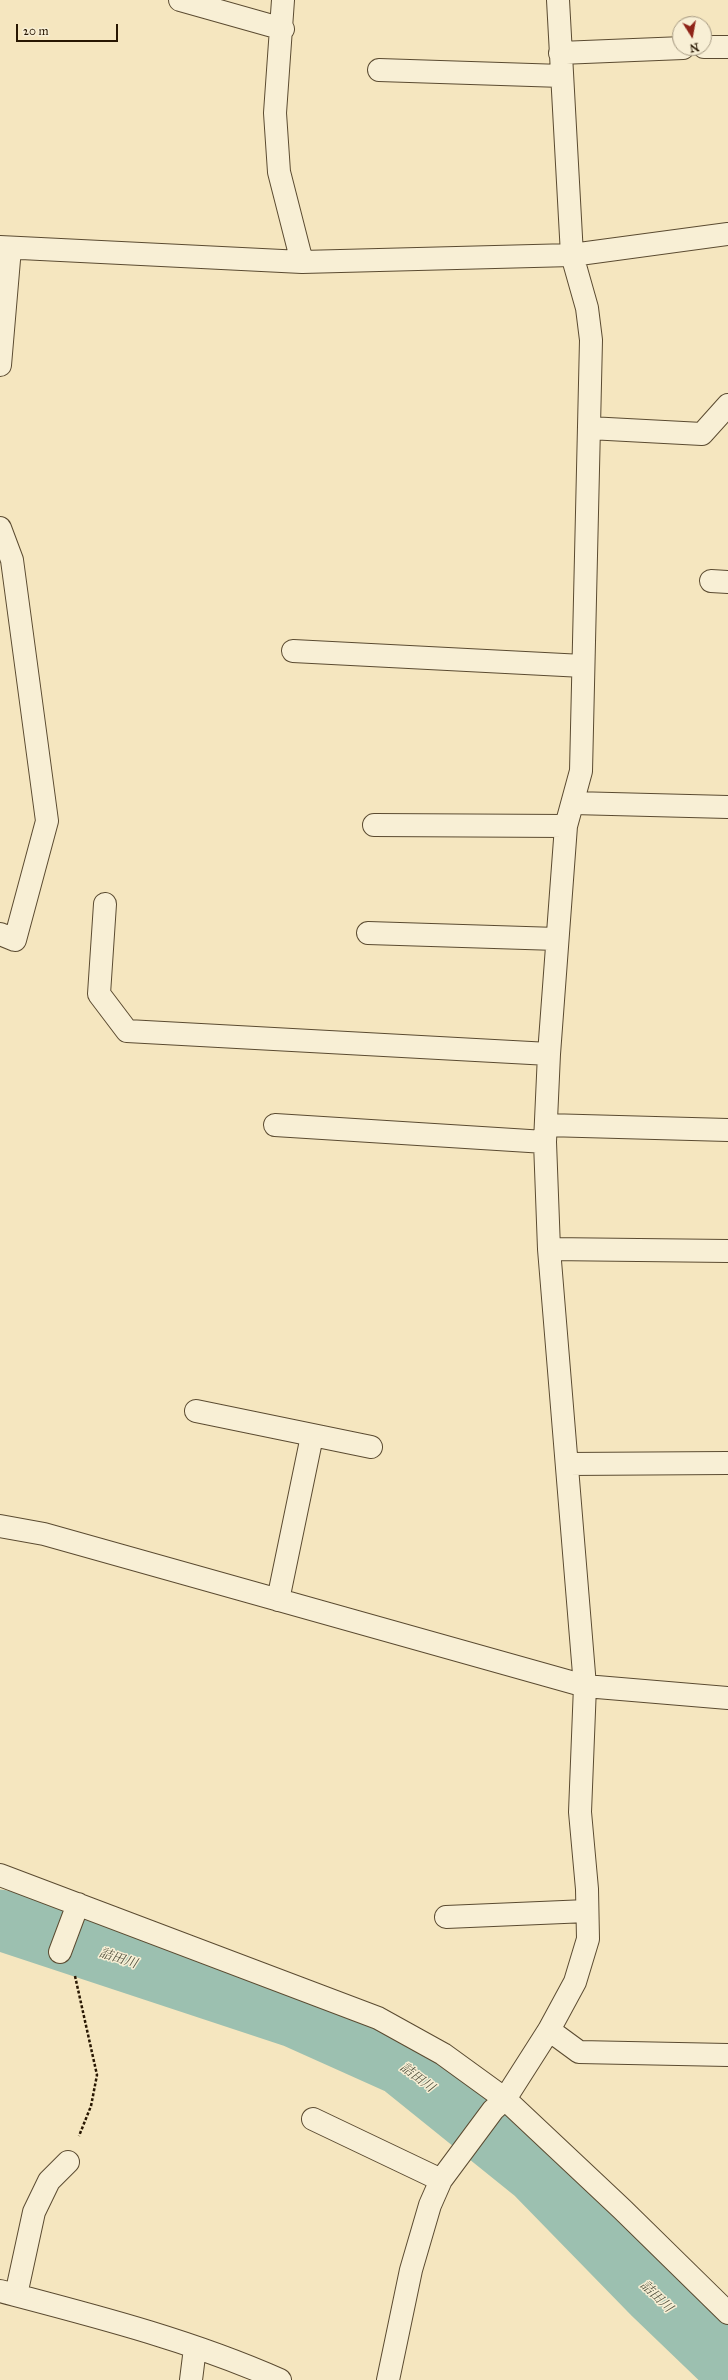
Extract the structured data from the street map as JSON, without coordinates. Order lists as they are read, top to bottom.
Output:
{
  "water": ["詰田川"],
  "scale_bar": "20 m",
  "north": "bottom"
}
